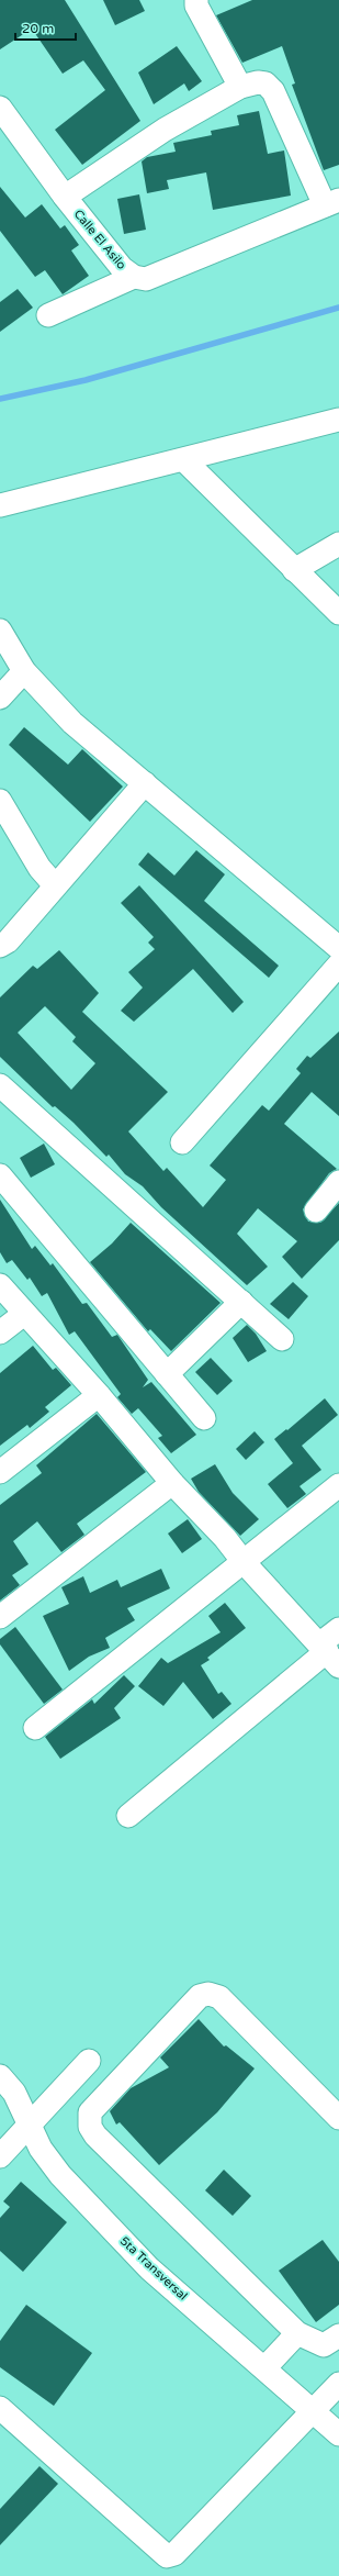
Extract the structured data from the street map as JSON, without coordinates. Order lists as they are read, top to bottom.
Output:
{
  "streets": {
    "street": ["Calle El Asilo", "5ta Transversal"]
  },
  "scale_bar": "20 m"
}
